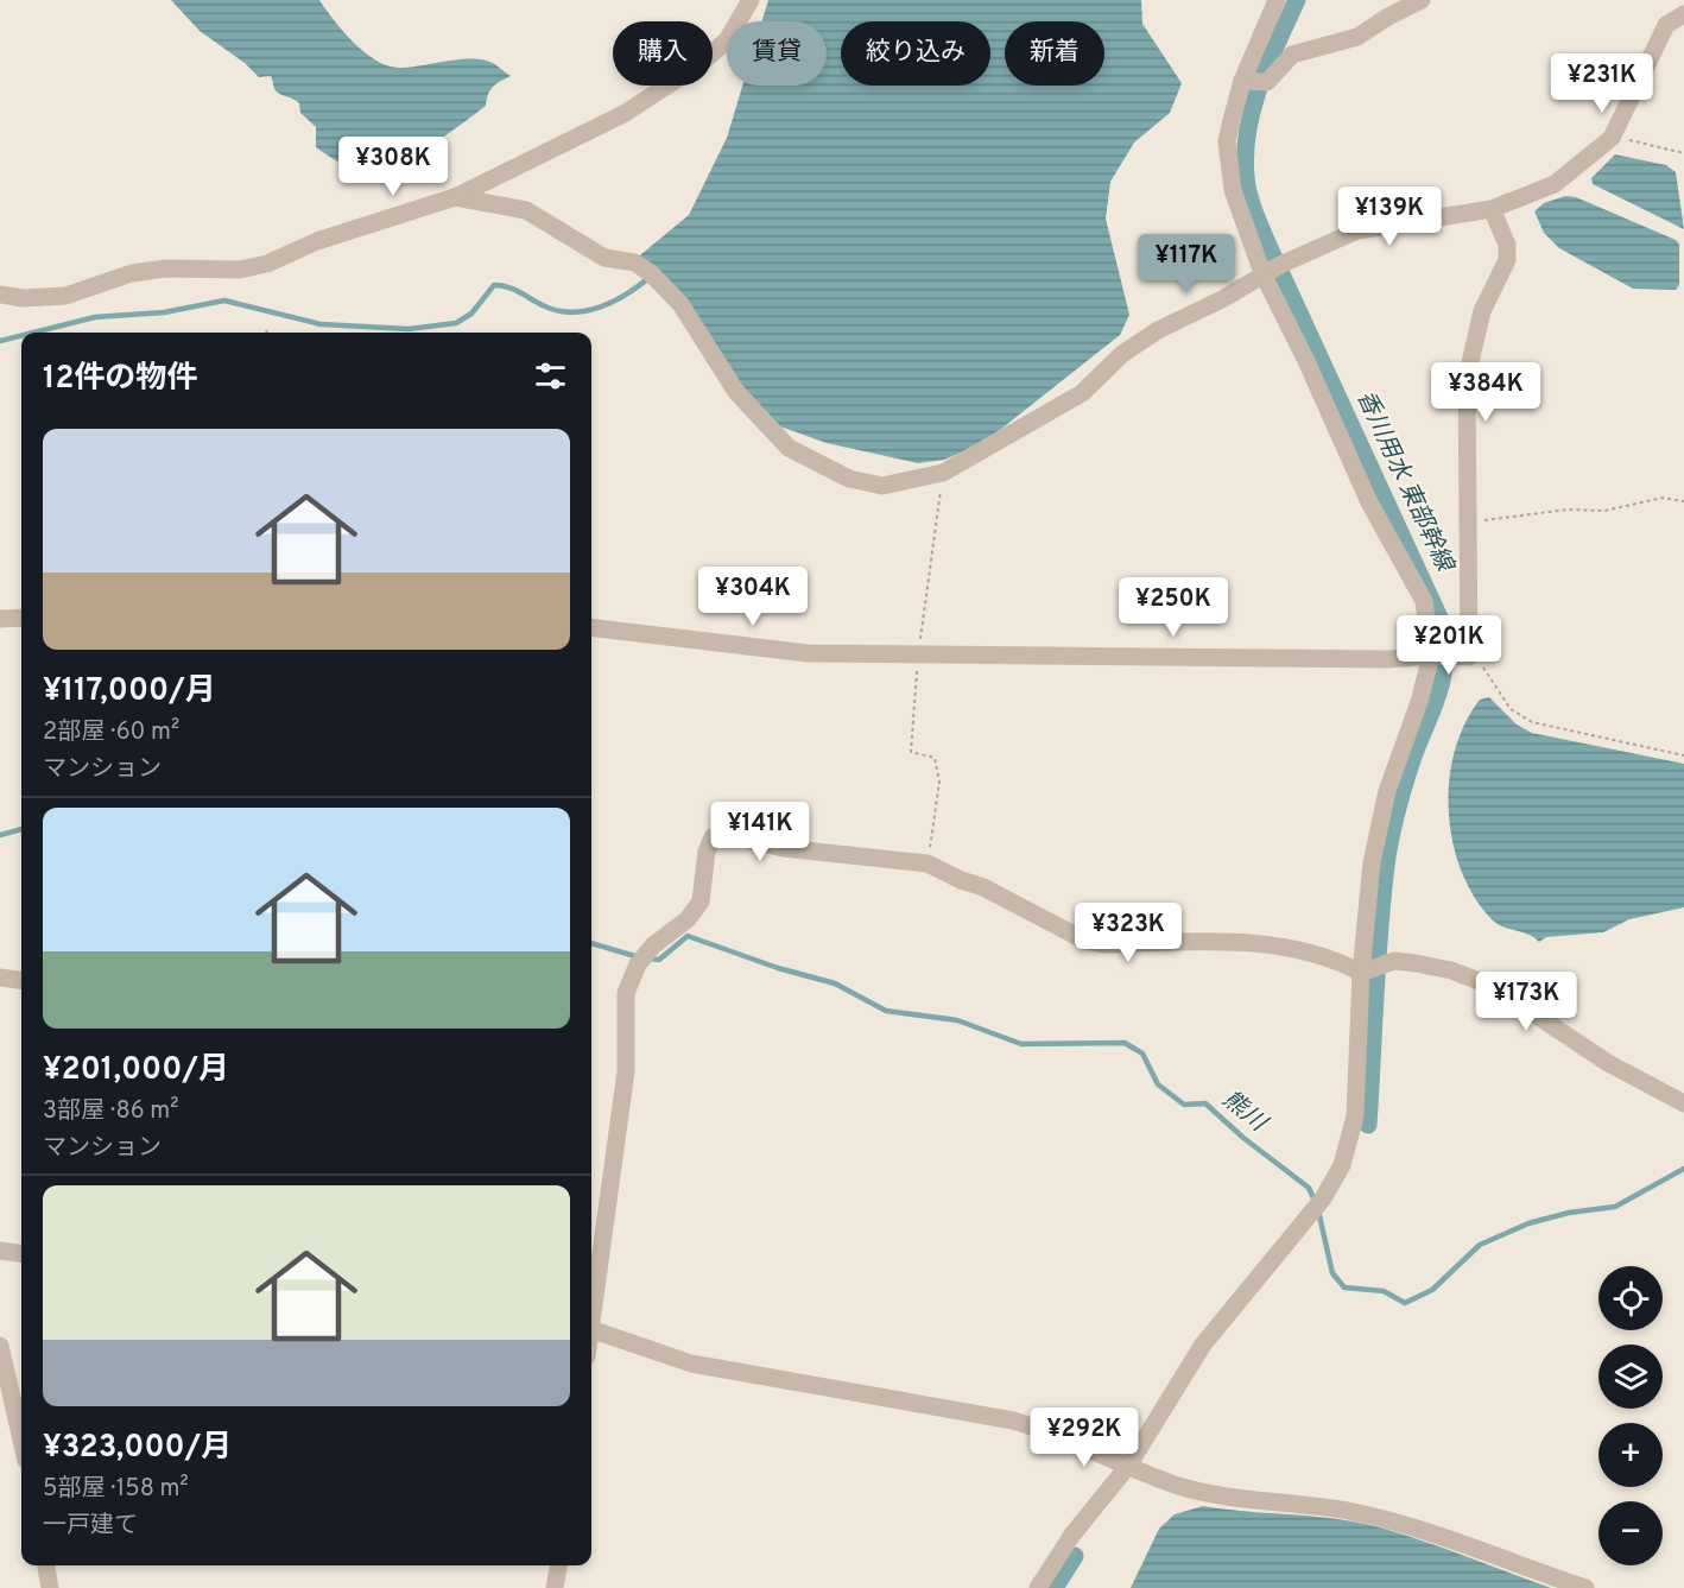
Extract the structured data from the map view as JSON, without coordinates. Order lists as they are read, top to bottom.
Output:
{
  "water": ["香川用水 東部幹線", "熊川"],
  "page": {
    "chip": [
      "購入",
      "賃貸",
      "絞り込み",
      "新着"
    ],
    "price": [
      "¥231K",
      "¥308K",
      "¥139K",
      "¥117K",
      "¥384K",
      "¥304K",
      "¥250K",
      "¥201K",
      "¥141K",
      "¥323K",
      "¥173K",
      "¥292K"
    ],
    "heading": "12件の物件",
    "list": [
      {
        "name": "¥117,000/月",
        "note": "2部屋 · 60 m² · マンション"
      },
      {
        "name": "¥201,000/月",
        "note": "3部屋 · 86 m² · マンション"
      },
      {
        "name": "¥323,000/月",
        "note": "5部屋 · 158 m² · 一戸建て"
      }
    ],
    "map_buttons": ["+", "−"]
  }
}
